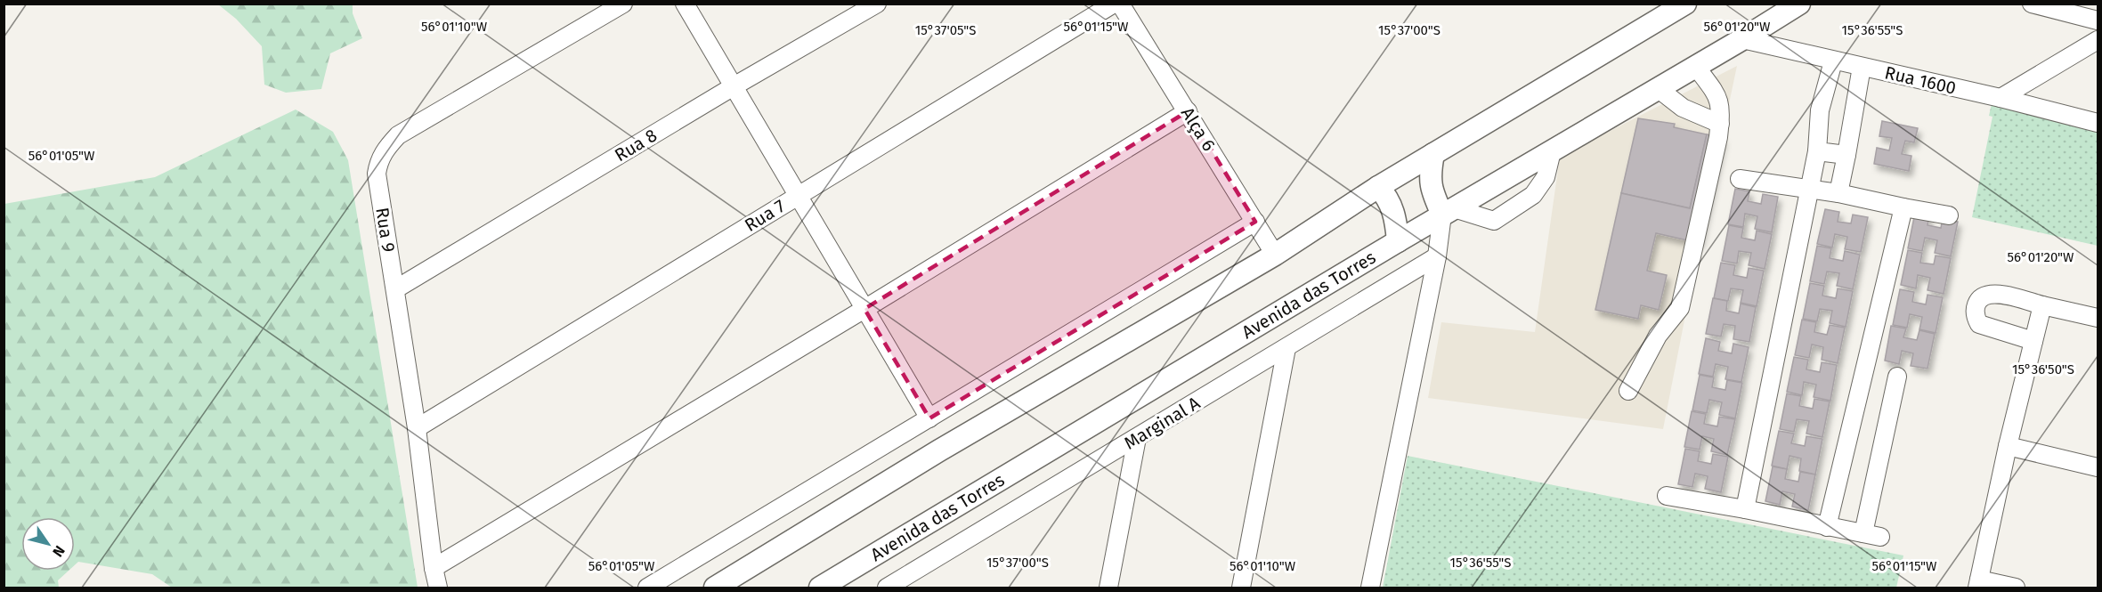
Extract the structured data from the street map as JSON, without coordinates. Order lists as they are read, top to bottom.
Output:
{
  "streets": {
    "main road": ["Avenida das Torres"],
    "street": [
      "Rua 1600",
      "Alça 6",
      "Rua 8",
      "Rua 7",
      "Rua 9",
      "Marginal A"
    ]
  },
  "crossings": [
    ["Rua 1600", "Avenida das Torres"],
    ["Rua 8", "Rua 9"],
    ["Rua 7", "Rua 9"]
  ],
  "north": "bottom right",
  "coordinates": [
    "56°01'10\"W",
    "56°01'15\"W",
    "56°01'20\"W",
    "15°37'05\"S",
    "15°37'00\"S",
    "15°36'55\"S",
    "56°01'05\"W",
    "15°36'50\"S"
  ]
}
